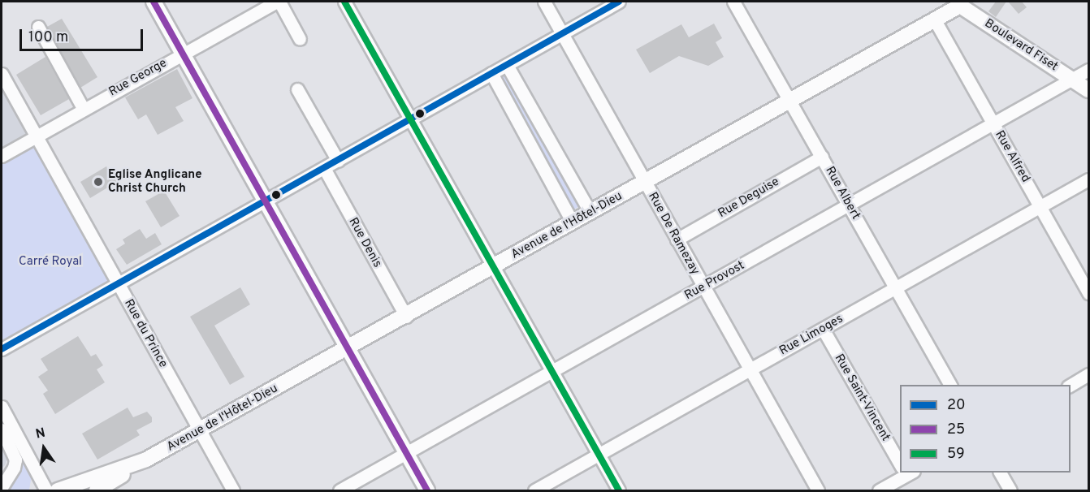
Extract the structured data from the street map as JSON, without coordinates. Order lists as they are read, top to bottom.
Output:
{
  "streets": {
    "main road": ["Boulevard Fiset", "Avenue de l'Hôtel-Dieu"],
    "street": [
      "Rue George",
      "Rue Alfred",
      "Rue Albert",
      "Rue Deguise",
      "Rue De Ramezay",
      "Rue Denis",
      "Rue Provost",
      "Rue du Prince",
      "Rue Limoges",
      "Rue Saint-Vincent"
    ]
  },
  "crossings": [
    ["Boulevard Fiset", "Avenue de l'Hôtel-Dieu"],
    ["Boulevard Fiset", "Rue Provost"],
    ["Rue George", "Rue du Prince"],
    ["Rue Alfred", "Avenue de l'Hôtel-Dieu"],
    ["Rue Alfred", "Rue Provost"],
    ["Rue Alfred", "Rue Limoges"],
    ["Rue Albert", "Rue Deguise"],
    ["Rue Albert", "Avenue de l'Hôtel-Dieu"],
    ["Rue Albert", "Rue Provost"],
    ["Rue Albert", "Rue Limoges"],
    ["Rue Deguise", "Rue De Ramezay"],
    ["Avenue de l'Hôtel-Dieu", "Rue De Ramezay"],
    ["Avenue de l'Hôtel-Dieu", "Rue Denis"],
    ["Avenue de l'Hôtel-Dieu", "Rue du Prince"],
    ["Rue De Ramezay", "Rue Provost"],
    ["Rue De Ramezay", "Rue Limoges"],
    ["Rue Limoges", "Rue Saint-Vincent"]
  ],
  "parks": ["Carré Royal"],
  "places": ["Eglise Anglicane Christ Church"],
  "lines": ["transit line 20", "transit line 25", "transit line 59"],
  "legend": ["20", "25", "59"],
  "scale_bar": "100 m",
  "north": "top"
}
